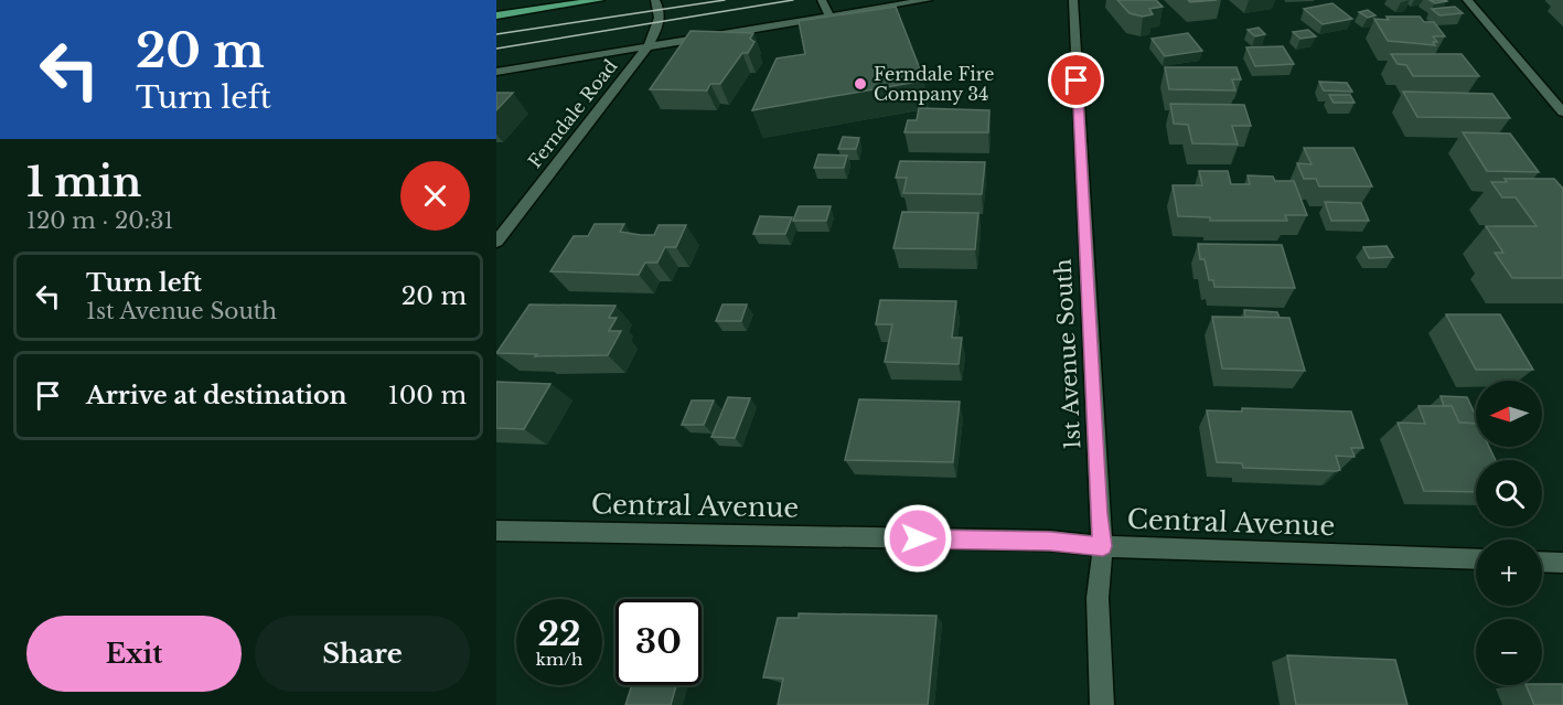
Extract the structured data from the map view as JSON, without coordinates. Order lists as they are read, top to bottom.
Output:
{
  "streets": {
    "street": ["Ferndale Road", "1st Avenue South", "Central Avenue"]
  },
  "crossings": [
    ["1st Avenue South", "Central Avenue"]
  ],
  "places": ["Ferndale Fire Company 34"],
  "north": "left",
  "page": {
    "turn": ["20 m", "Turn left"],
    "heading": ["1 min", "120 m · 20:31"],
    "list": [
      {
        "name": "Turn left",
        "note": "1st Avenue South",
        "value": "20 m"
      },
      {
        "name": "Arrive at destination",
        "value": "100 m"
      }
    ],
    "map_buttons": ["+", "−"],
    "speed": "22 km/h",
    "limit": "30",
    "buttons": ["Exit", "Share"]
  }
}
